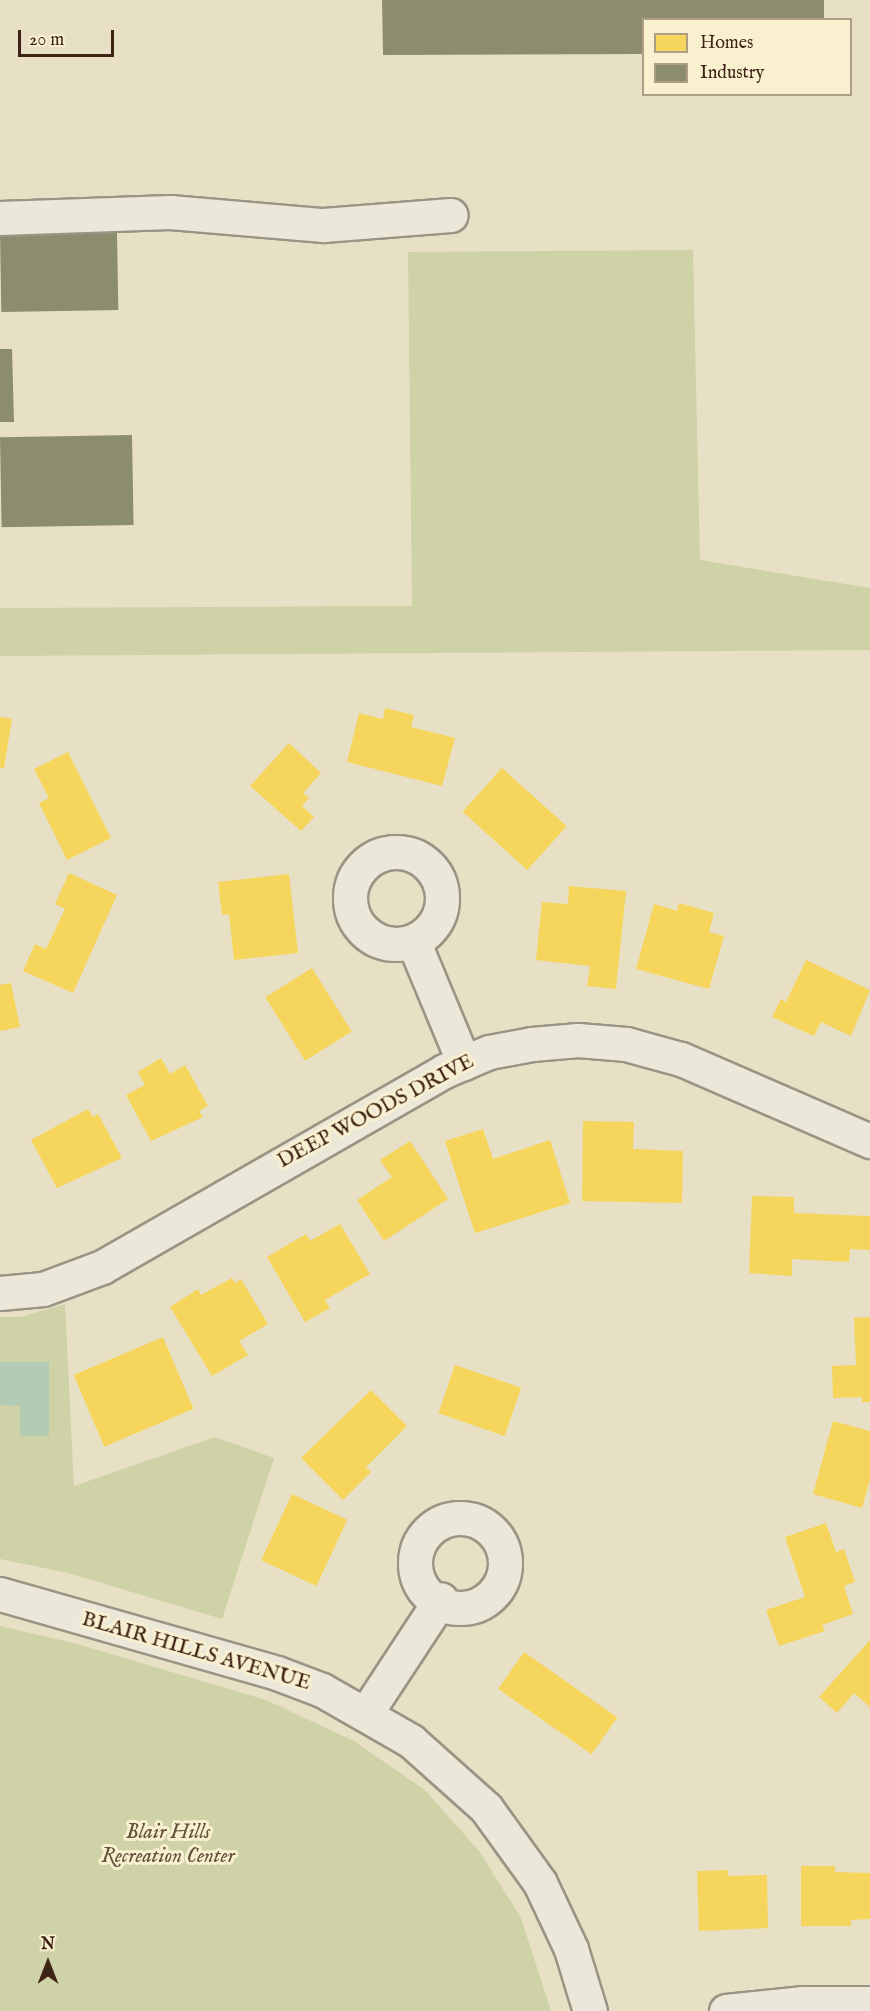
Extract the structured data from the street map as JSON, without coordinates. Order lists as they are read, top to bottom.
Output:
{
  "streets": {
    "street": ["DEEP WOODS DRIVE", "BLAIR HILLS AVENUE"]
  },
  "parks": ["Blair Hills Recreation Center"],
  "legend": ["Homes", "Industry"],
  "scale_bar": "20 m",
  "north": "top"
}
